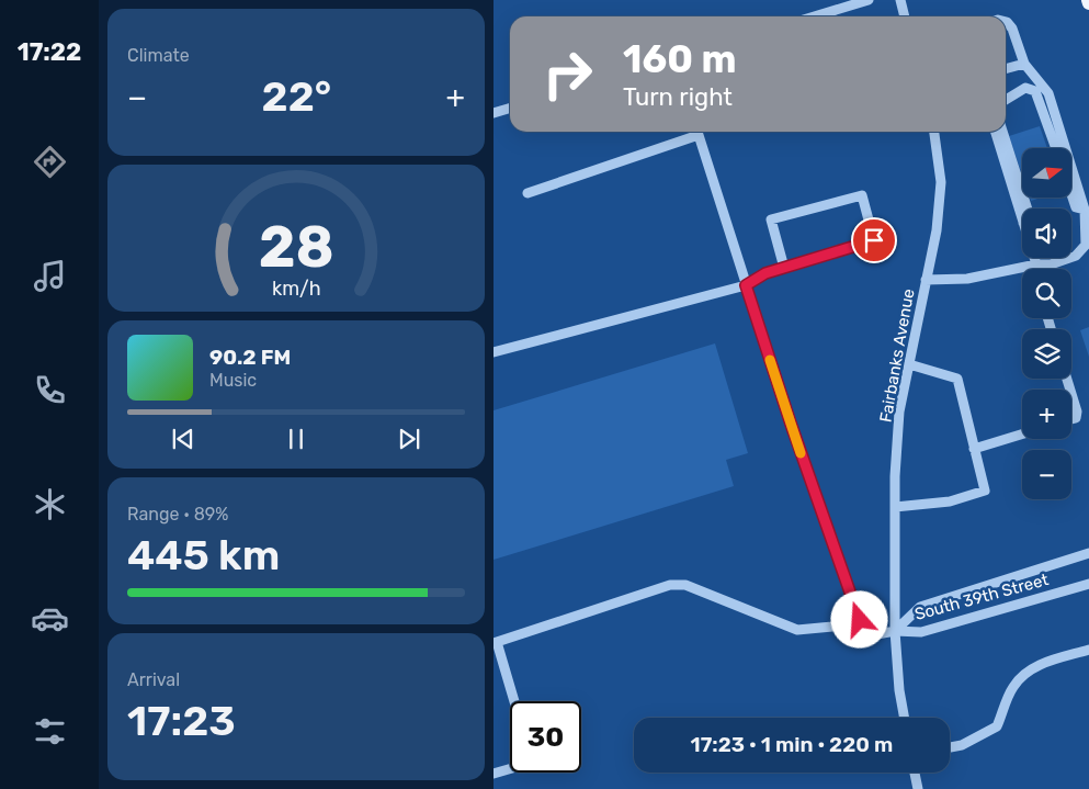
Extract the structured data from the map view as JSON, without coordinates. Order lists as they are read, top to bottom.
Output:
{
  "streets": {
    "street": ["Fairbanks Avenue", "South 39th Street"]
  },
  "crossings": [
    ["Fairbanks Avenue", "South 39th Street"]
  ],
  "north": "right",
  "page": {
    "tabs": "17:22",
    "tile": [
      "Climate",
      ["Range · 89%", "445 km"],
      ["Arrival", "17:23"]
    ],
    "turn": ["160 m", "Turn right"],
    "heat": ["−", "22°", "+"],
    "map_buttons": ["+", "−"],
    "song": ["90.2 FM", "Music"],
    "limit": "30",
    "trip": "17:23 · 1 min · 220 m",
    "gauge": ["28", "km/h"]
  }
}
